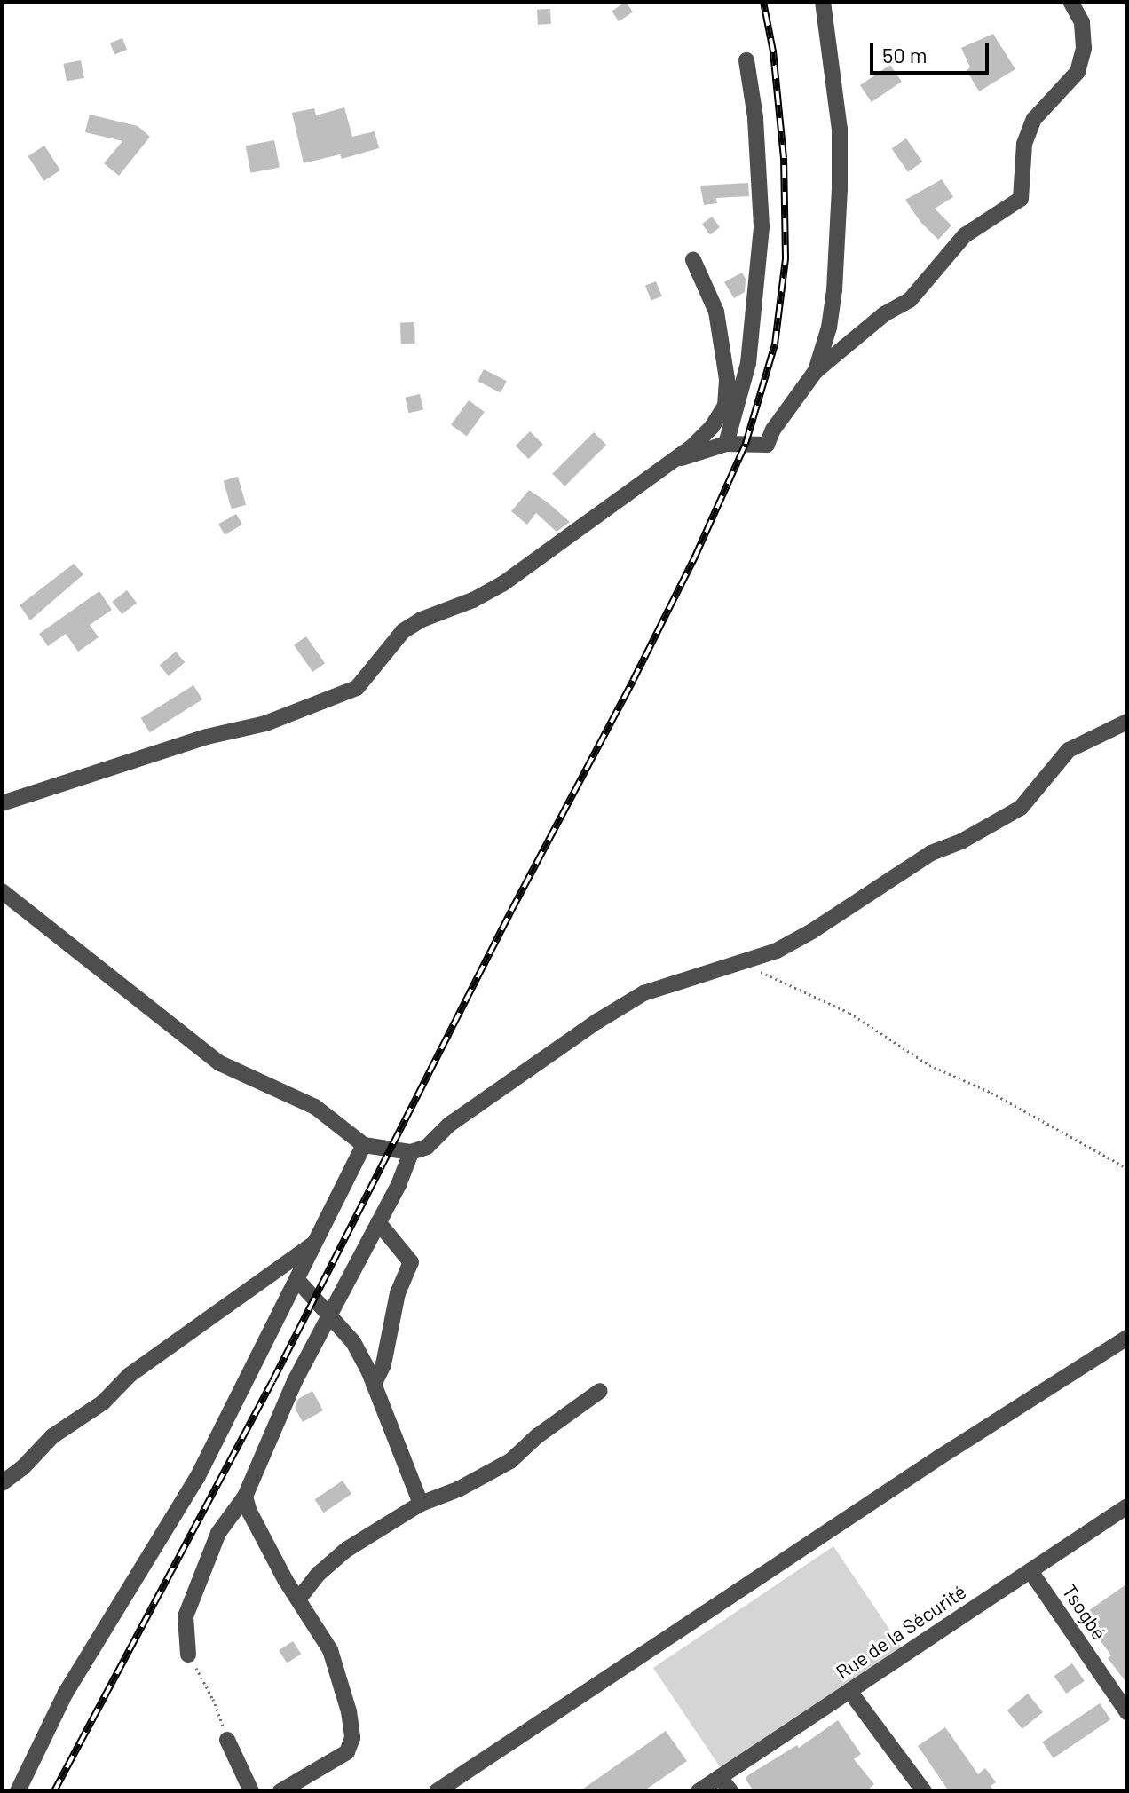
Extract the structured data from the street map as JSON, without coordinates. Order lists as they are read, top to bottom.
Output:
{
  "streets": {
    "street": ["Tsogbé", "Rue de la Sécurité"]
  },
  "crossings": [
    ["Tsogbé", "Rue de la Sécurité"]
  ],
  "scale_bar": "50 m"
}
